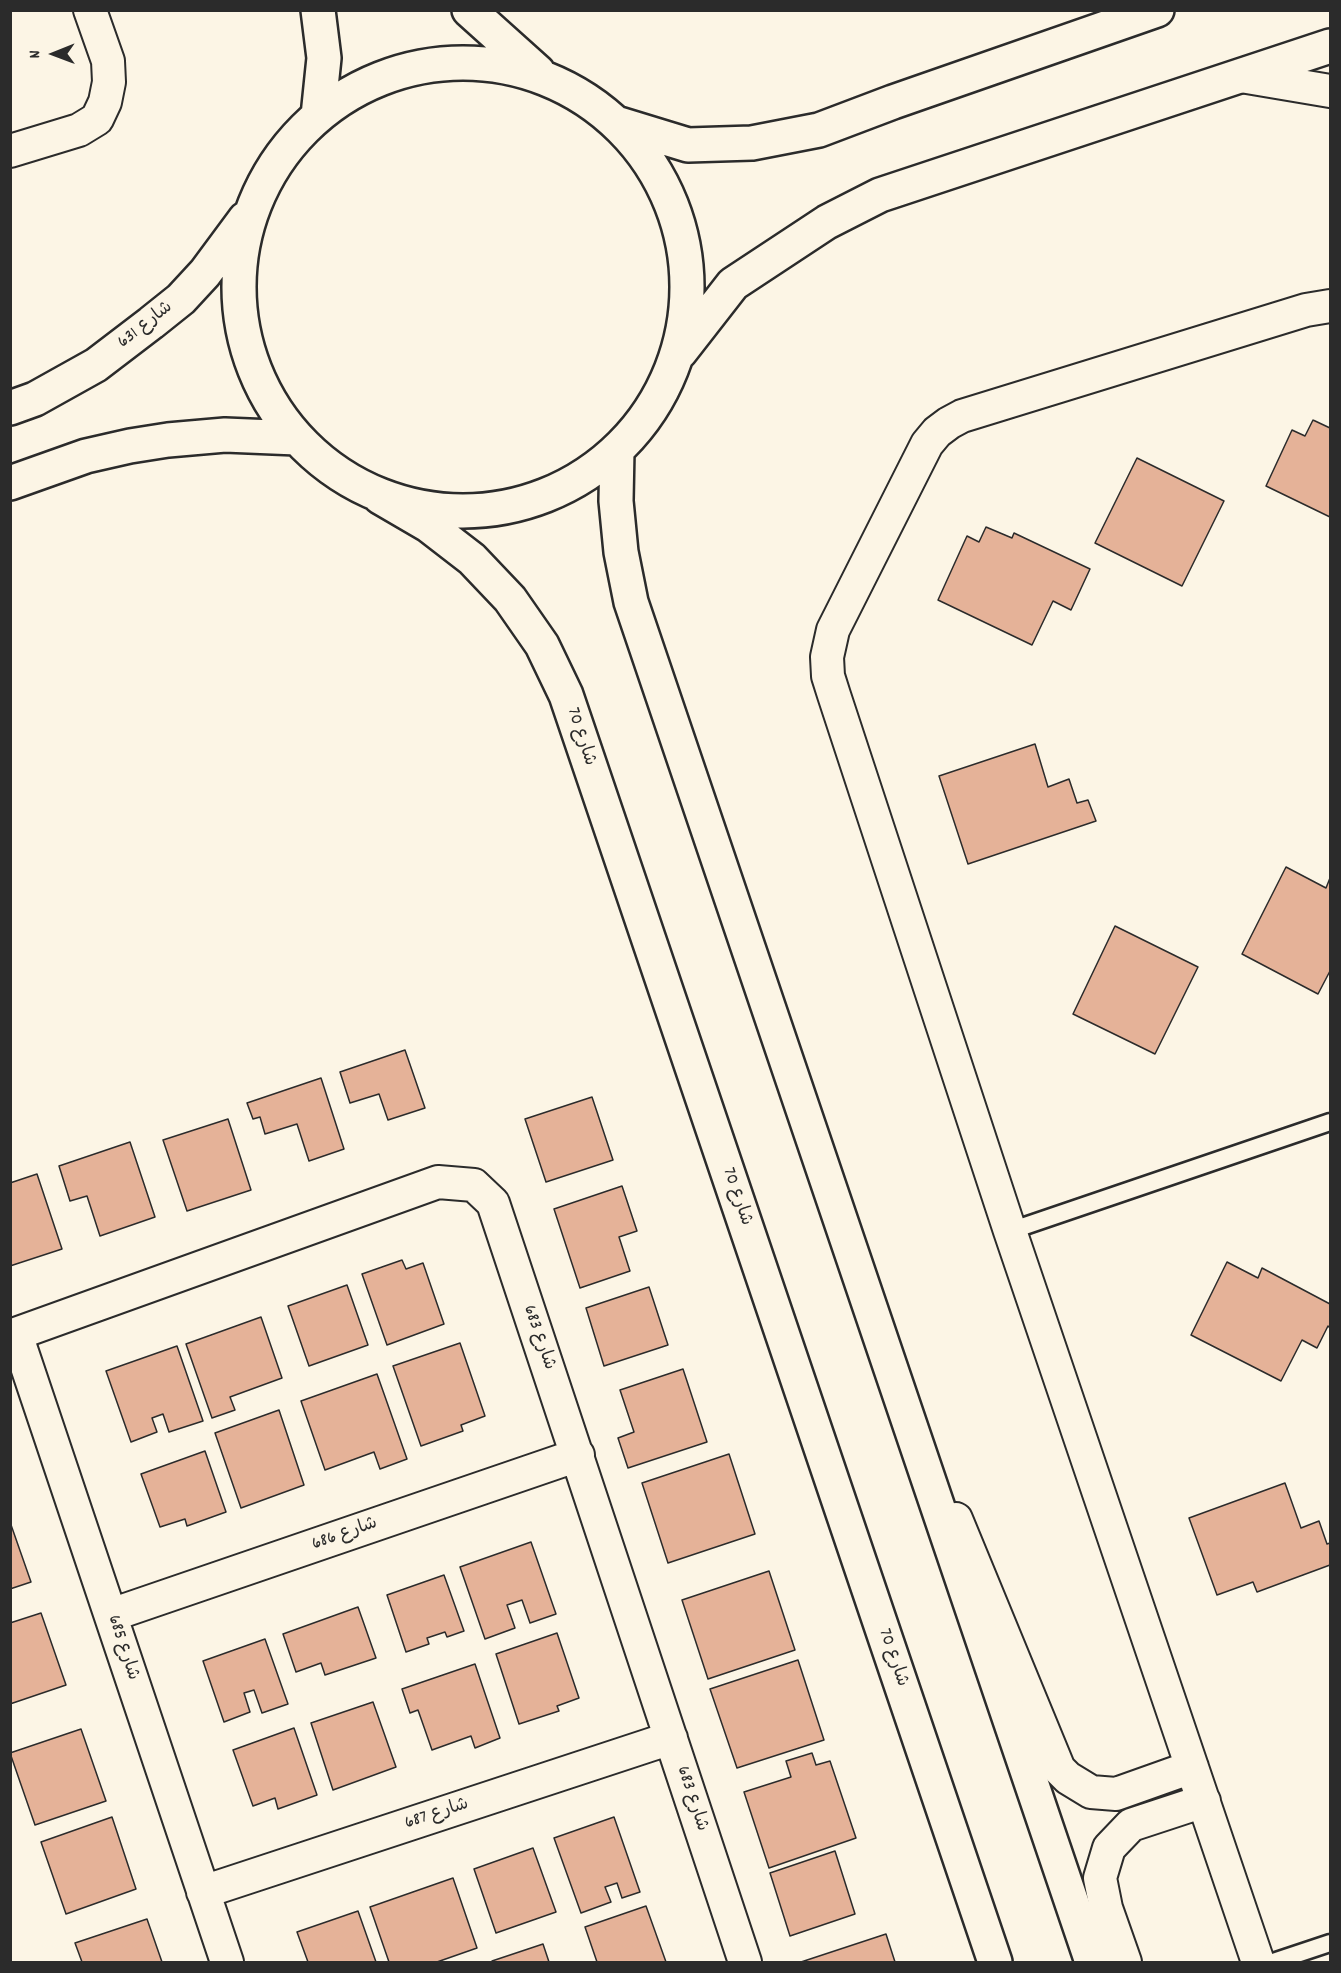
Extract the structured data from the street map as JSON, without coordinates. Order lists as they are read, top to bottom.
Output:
{
  "streets": {
    "main road": ["شارع 631", "شارع 70"],
    "street": [
      "شارع 683",
      "شارع 686",
      "شارع 685",
      "شارع 687"
    ]
  },
  "crossings": [
    ["شارع 631", "شارع 70"],
    ["شارع 683", "شارع 686"],
    ["شارع 683", "شارع 685"],
    ["شارع 683", "شارع 687"],
    ["شارع 686", "شارع 685"],
    ["شارع 685", "شارع 687"]
  ],
  "north": "left"
}
